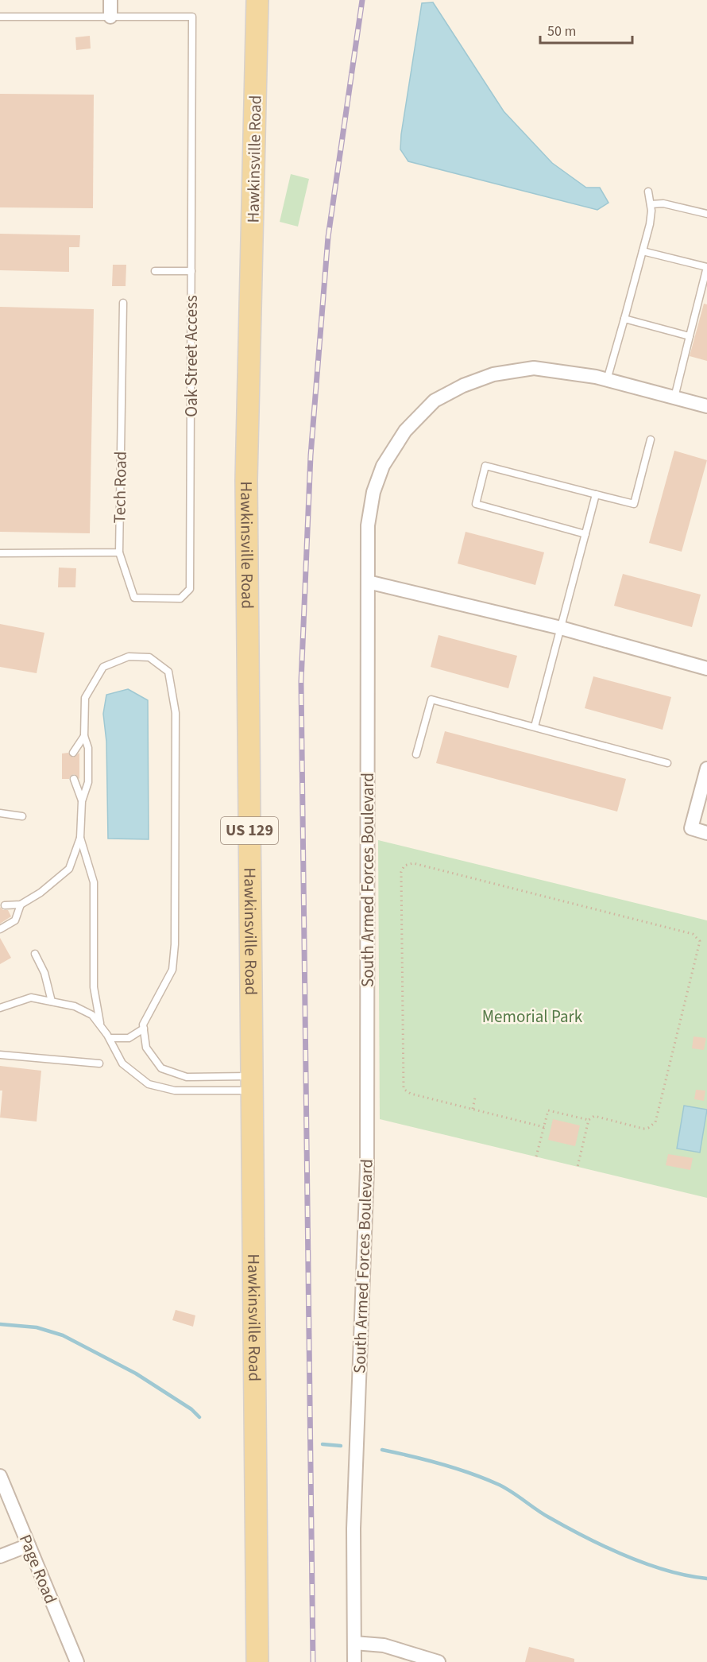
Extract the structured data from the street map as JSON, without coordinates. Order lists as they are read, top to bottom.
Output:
{
  "streets": {
    "main road": ["Hawkinsville Road", "US 129"],
    "street": ["South Armed Forces Boulevard", "Page Road"],
    "lane": ["Oak Street Access", "Tech Road"]
  },
  "crossings": [
    ["Oak Street Access", "Tech Road"]
  ],
  "parks": ["Memorial Park"],
  "scale_bar": "50 m"
}
